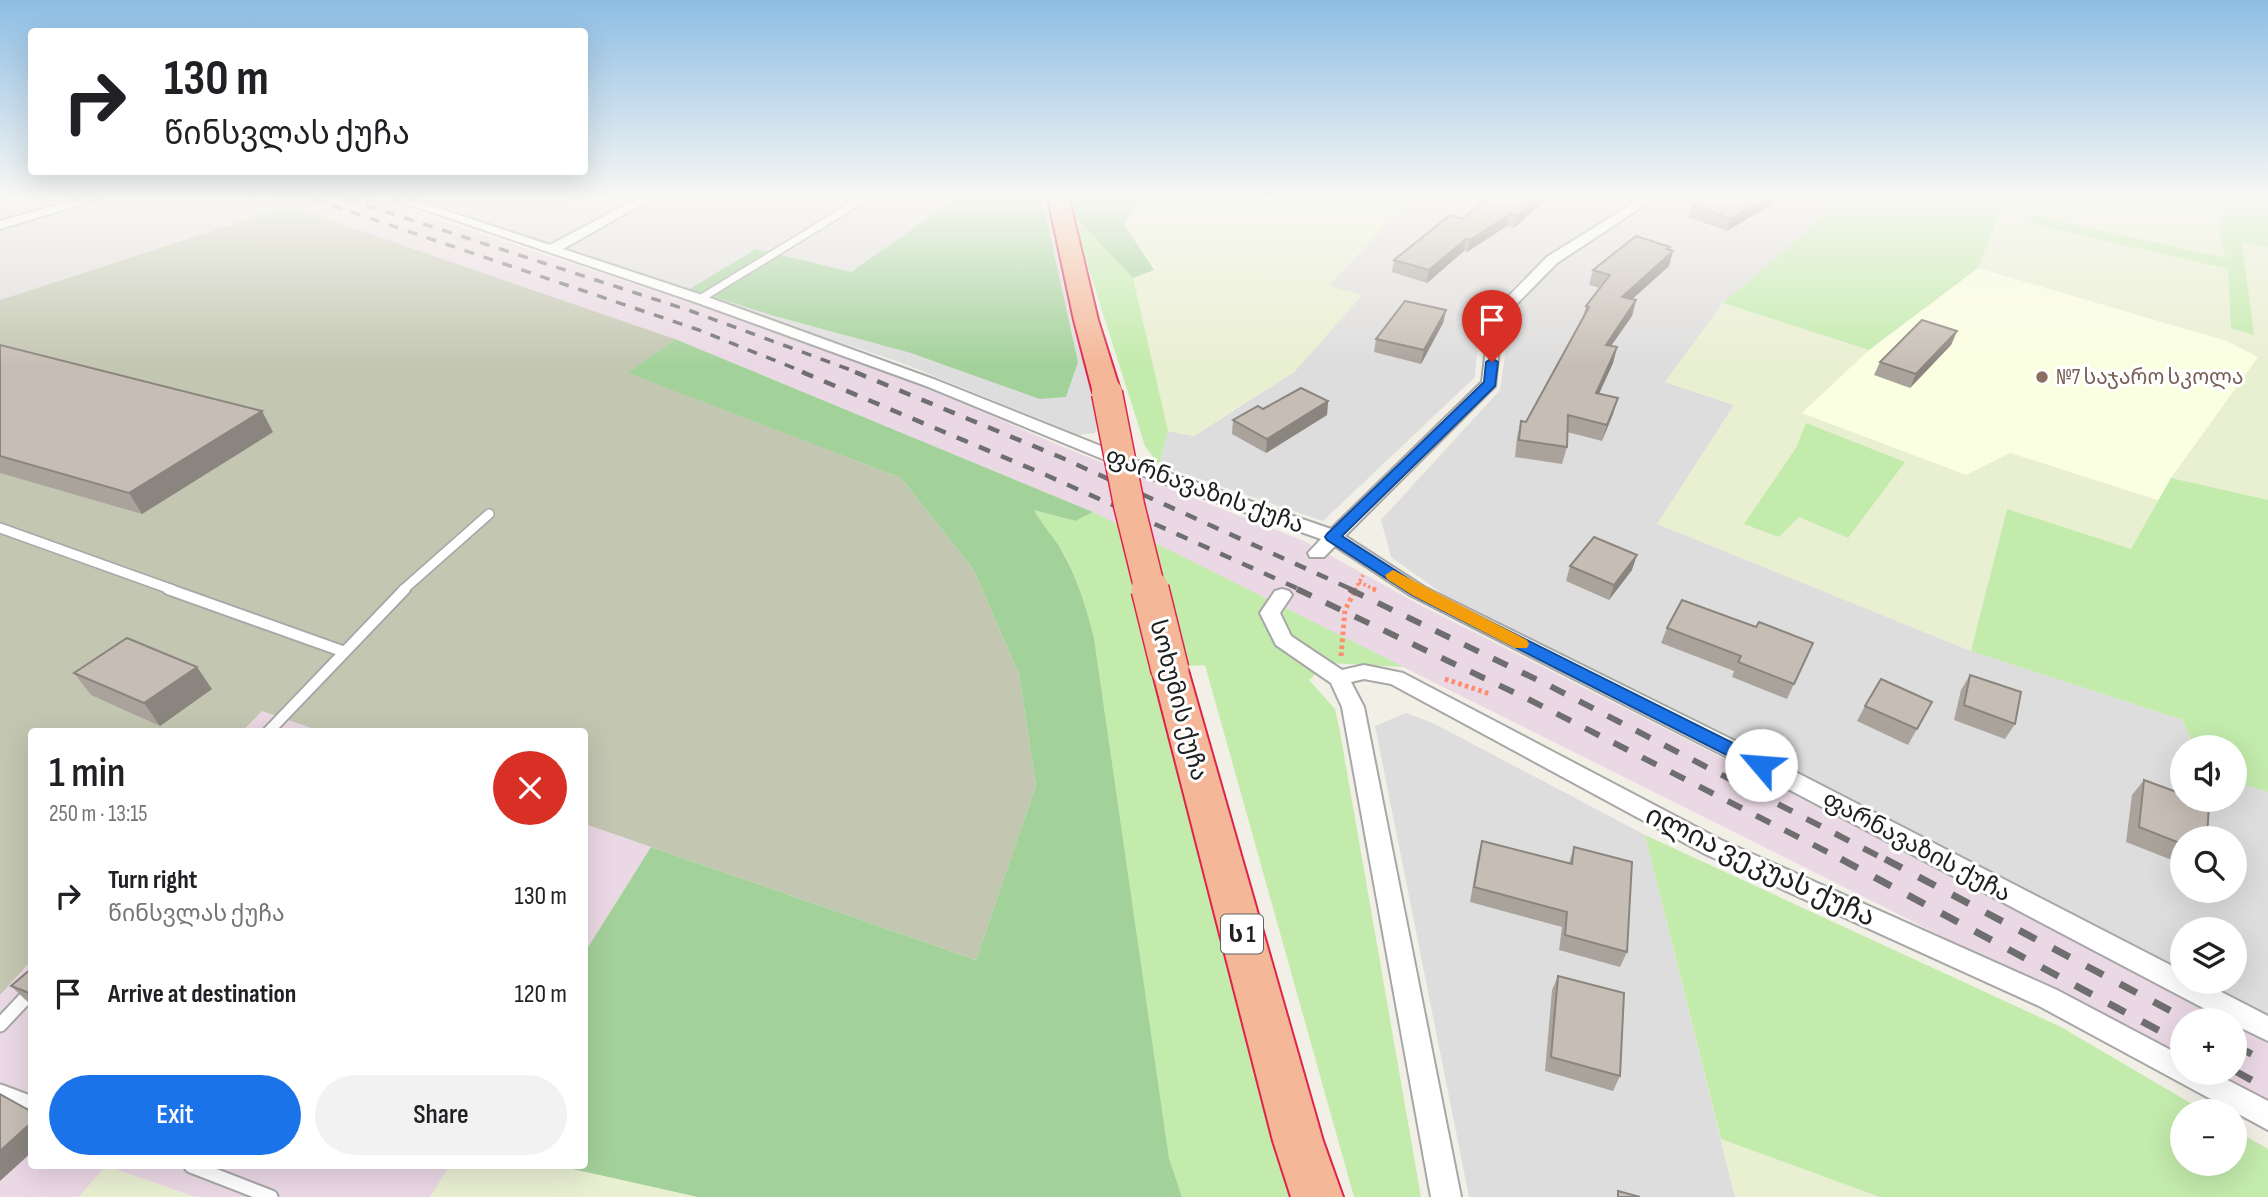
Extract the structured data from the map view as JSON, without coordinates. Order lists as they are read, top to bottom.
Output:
{
  "streets": {
    "highway": ["სოხუმის ქუჩა", "ს 1"],
    "street": ["ფარნავაზის ქუჩა", "ილია ვეკუას ქუჩა"]
  },
  "places": ["№7 საჯარო სკოლა"],
  "page": {
    "turn": ["130 m", "წინსვლას ქუჩა"],
    "heading": ["1 min", "250 m · 13:15"],
    "map_buttons": ["+", "−"],
    "list": [
      {
        "name": "Turn right",
        "note": "წინსვლას ქუჩა",
        "value": "130 m"
      },
      {
        "name": "Arrive at destination",
        "value": "120 m"
      }
    ],
    "buttons": ["Exit", "Share"]
  }
}
